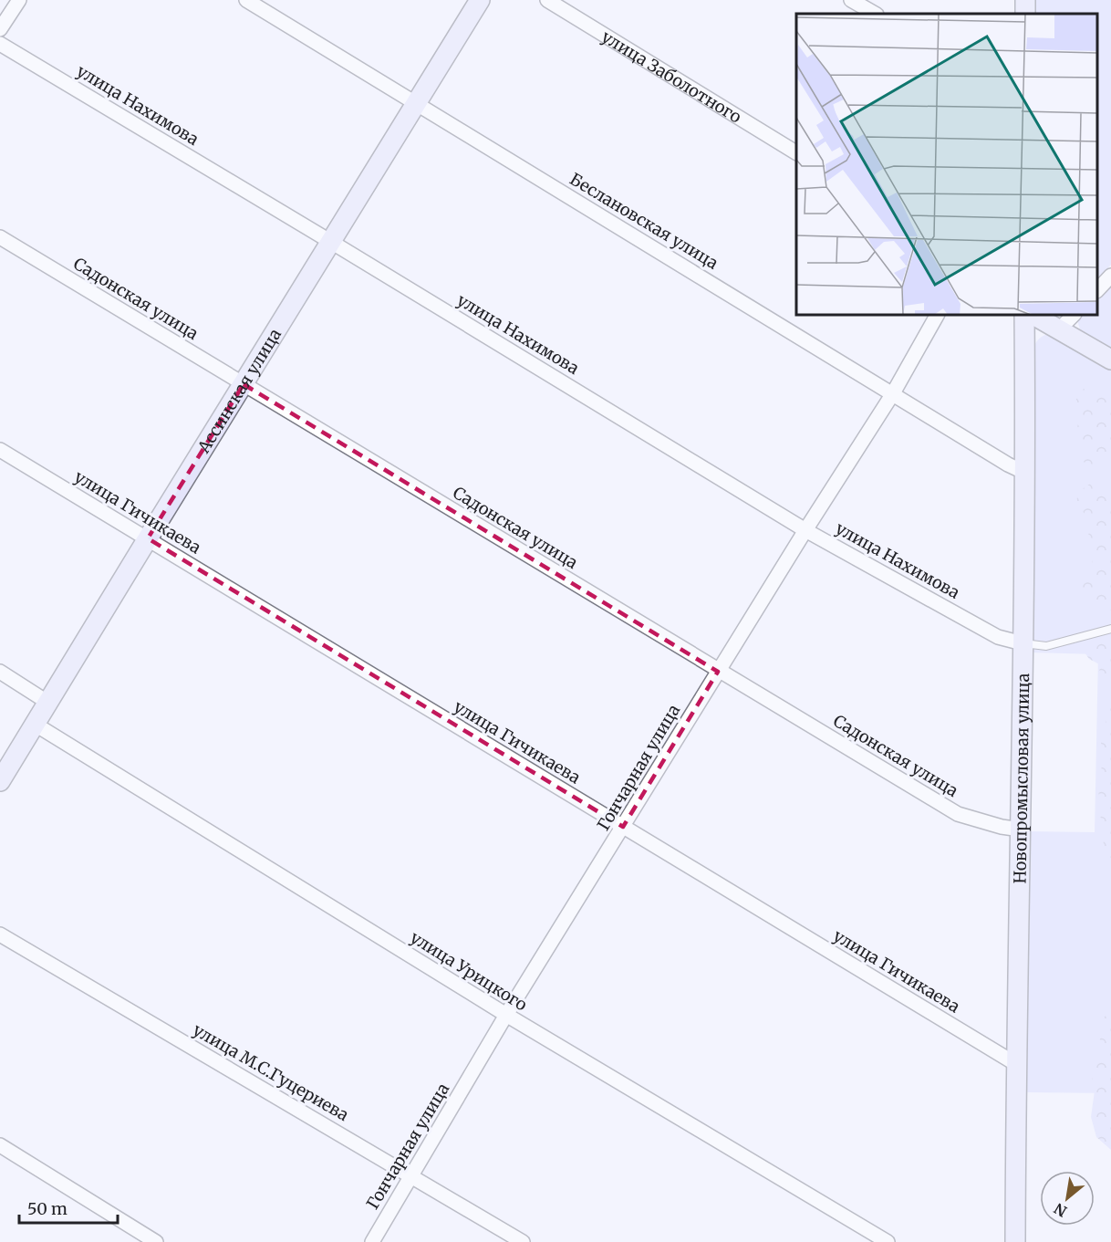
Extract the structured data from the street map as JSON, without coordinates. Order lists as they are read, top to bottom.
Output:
{
  "streets": {
    "street": [
      "улица Заболотного",
      "улица Нахимова",
      "Беслановская улица",
      "Садонская улица",
      "Ассинская улица",
      "улица Гичикаева",
      "Гончарная улица",
      "Новопромысловая улица",
      "улица Урицкого",
      "улица М.С.Гуцериева"
    ]
  },
  "crossings": [
    ["улица Нахимова", "Ассинская улица"],
    ["улица Нахимова", "Гончарная улица"],
    ["улица Нахимова", "Новопромысловая улица"],
    ["Беслановская улица", "Ассинская улица"],
    ["Беслановская улица", "Гончарная улица"],
    ["Беслановская улица", "Новопромысловая улица"],
    ["Садонская улица", "Ассинская улица"],
    ["Садонская улица", "Гончарная улица"],
    ["Садонская улица", "Новопромысловая улица"],
    ["Ассинская улица", "улица Гичикаева"],
    ["Ассинская улица", "улица Урицкого"],
    ["улица Гичикаева", "Гончарная улица"],
    ["улица Гичикаева", "Новопромысловая улица"],
    ["Гончарная улица", "улица Урицкого"],
    ["Гончарная улица", "улица М.С.Гуцериева"]
  ],
  "scale_bar": "50 m",
  "north": "bottom left"
}
